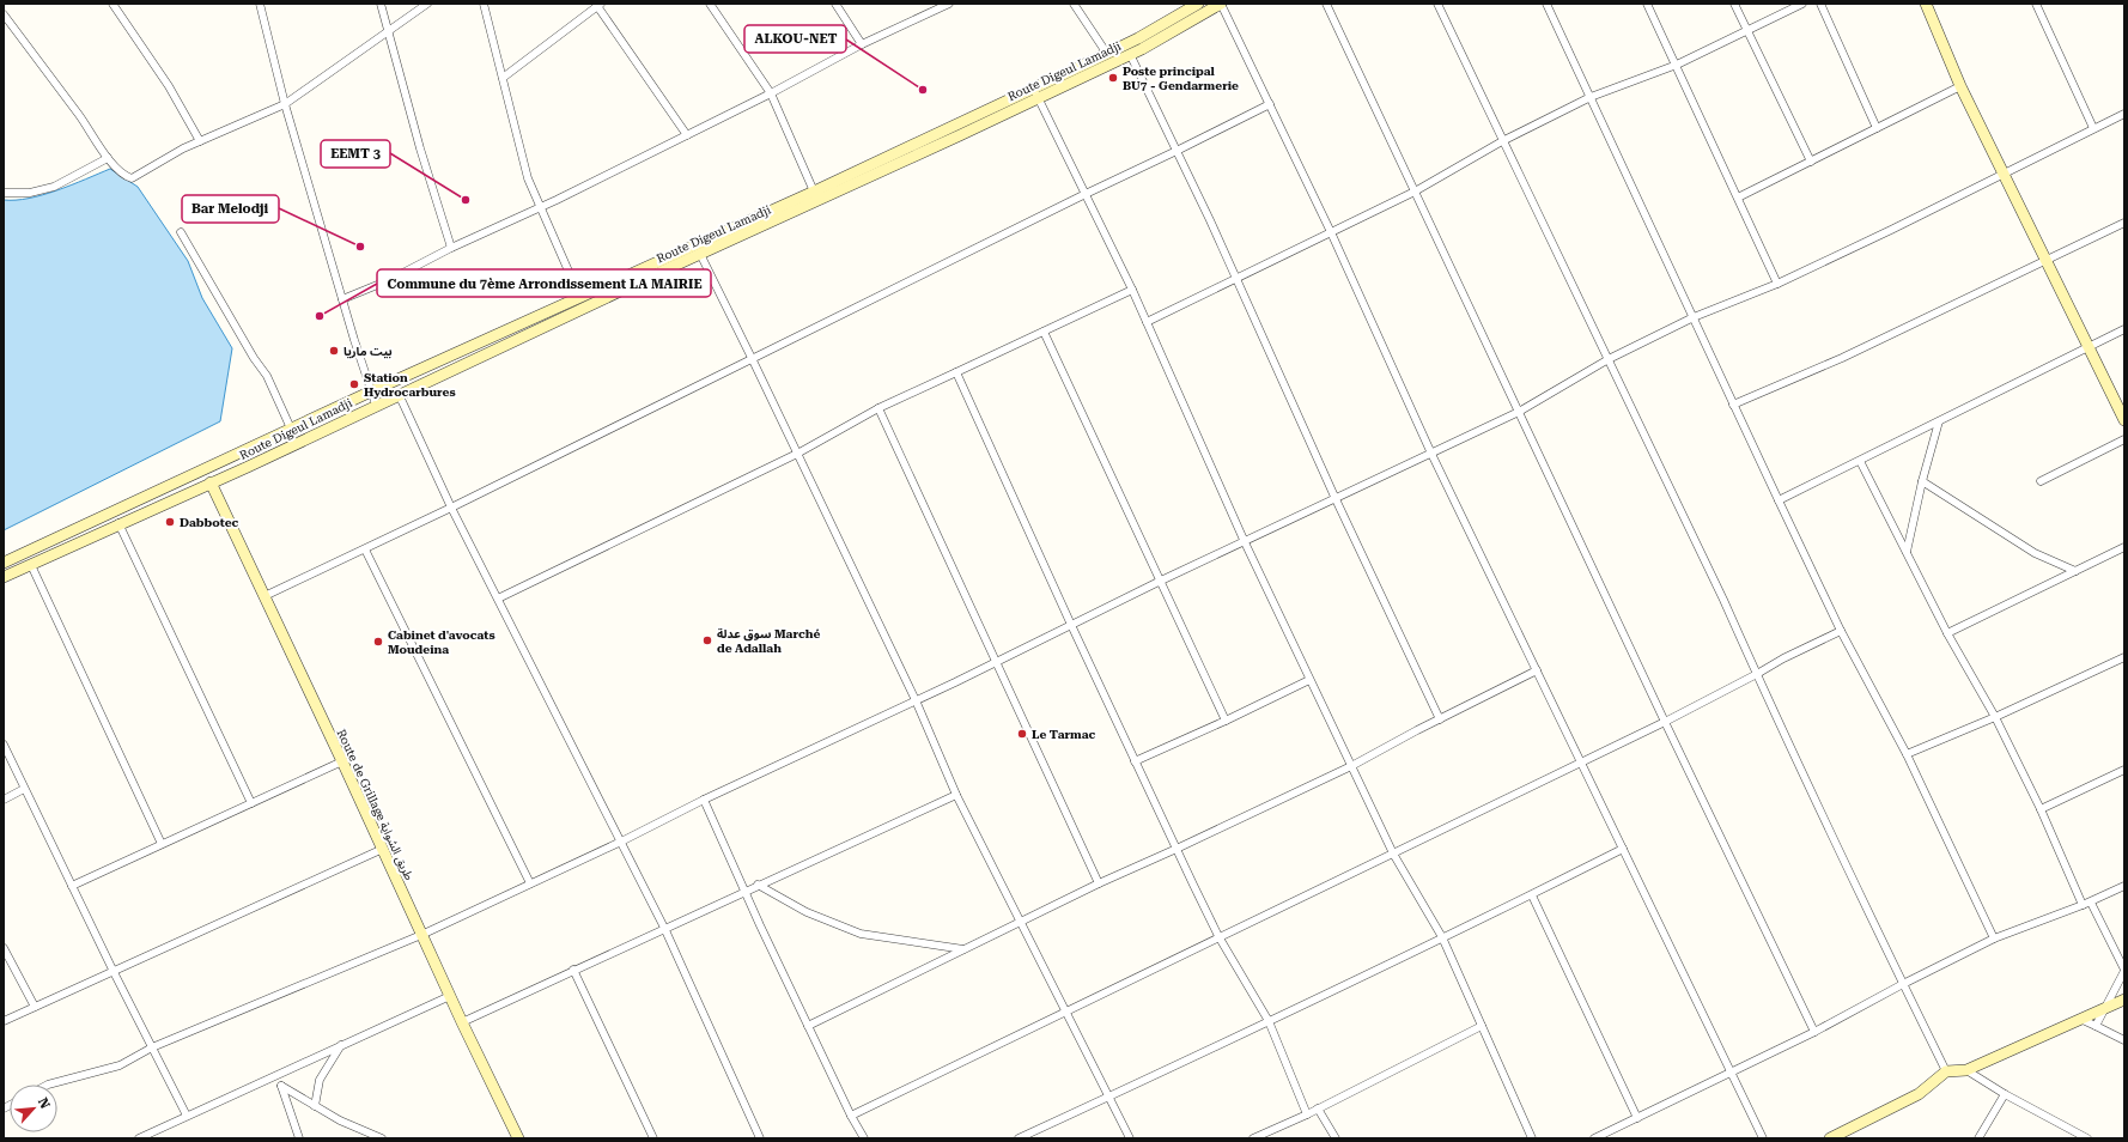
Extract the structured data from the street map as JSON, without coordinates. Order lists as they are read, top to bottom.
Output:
{
  "streets": {
    "main road": ["Route Digeul Lamadji", "Route de Grillage طريق الشواية"]
  },
  "crossings": [
    ["Route Digeul Lamadji", "Route de Grillage طريق الشواية"]
  ],
  "places": [
    "Poste principal BU7 - Gendarmerie",
    "ALKOU-NET",
    "EEMT 3",
    "Bar Melodji",
    "Commune du 7ème Arrondissement LA MAIRIE",
    "بيت ماريا",
    "Station Hydrocarbures",
    "Dabbotec",
    "سوق عدلة Marché de Adallah",
    "Cabinet d'avocats Moudeina",
    "Le Tarmac"
  ],
  "north": "top right"
}
